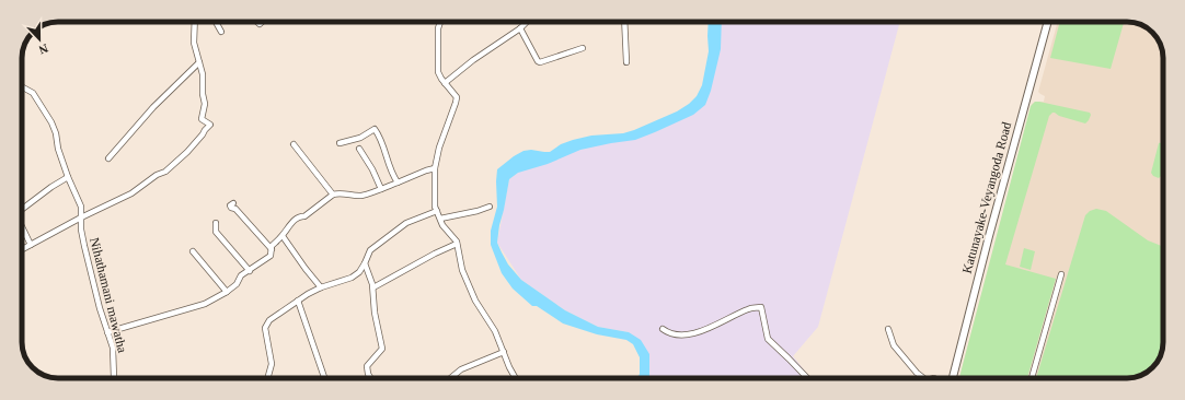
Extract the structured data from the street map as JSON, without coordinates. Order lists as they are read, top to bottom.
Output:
{
  "streets": {
    "main road": ["Katunayake-Veyangoda Road"],
    "street": ["Nihathamani mawatha"]
  },
  "north": "bottom"
}
